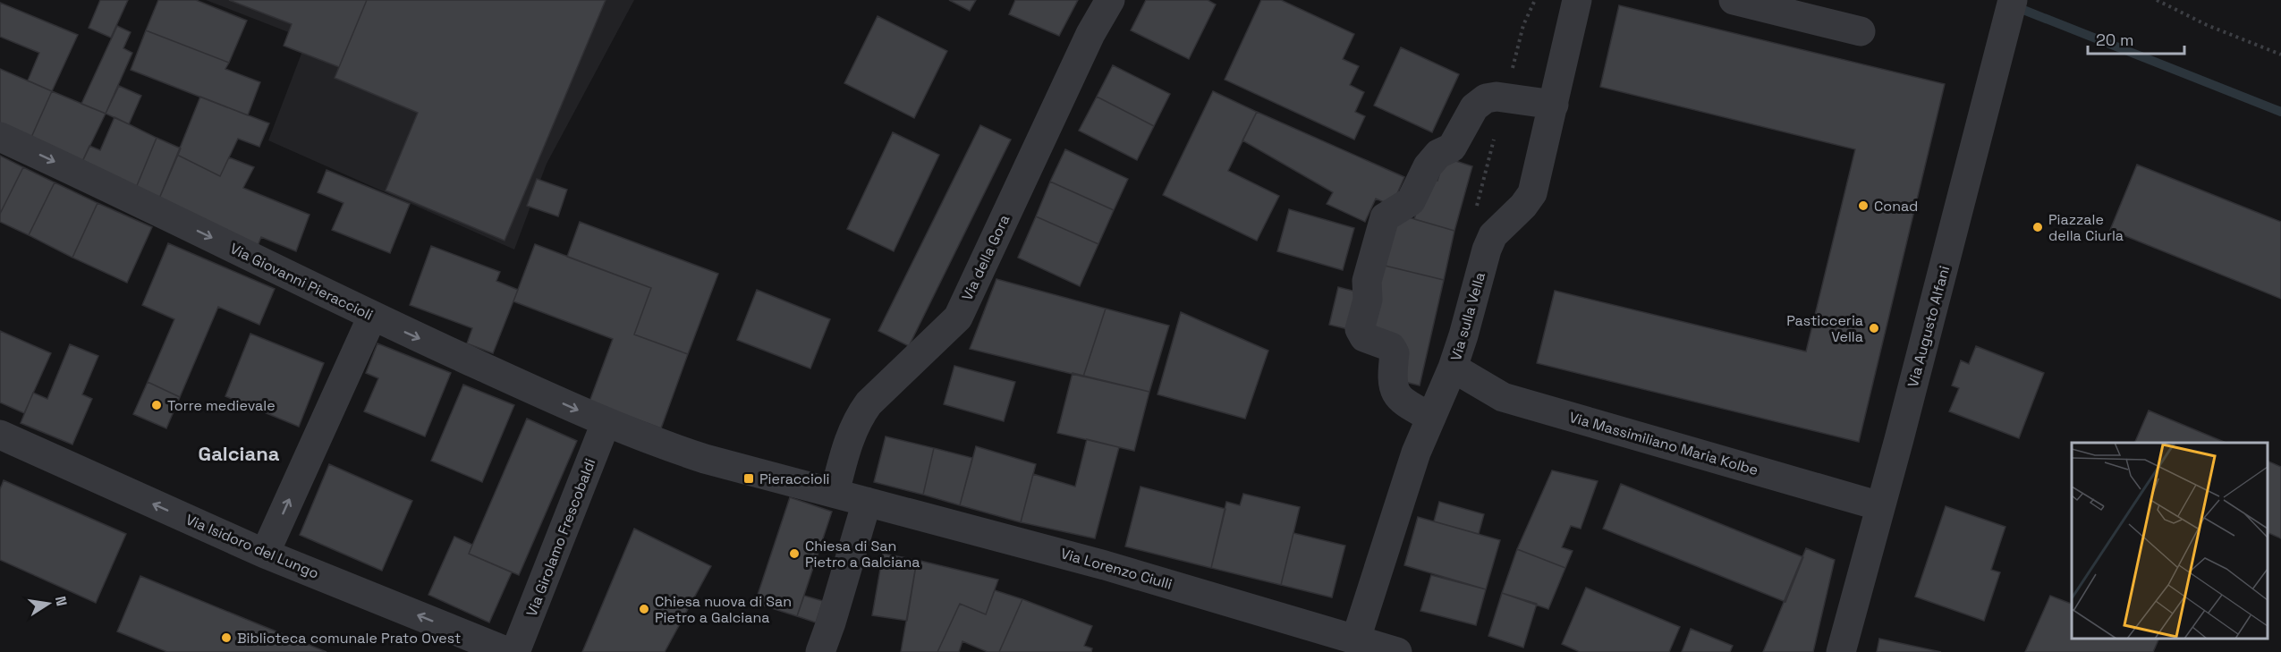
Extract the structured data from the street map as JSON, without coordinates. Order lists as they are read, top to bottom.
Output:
{
  "streets": {
    "street": [
      "Via della Gora",
      "Via Giovanni Pieraccioli",
      "Via sulla Vella",
      "Via Augusto Alfani",
      "Via Massimiliano Maria Kolbe",
      "Via Girolamo Frescobaldi",
      "Via Isidoro del Lungo",
      "Via Lorenzo Ciulli"
    ]
  },
  "crossings": [
    ["Via della Gora", "Via Giovanni Pieraccioli"],
    ["Via della Gora", "Via Lorenzo Ciulli"],
    ["Via Giovanni Pieraccioli", "Via Girolamo Frescobaldi"],
    ["Via Giovanni Pieraccioli", "Via Lorenzo Ciulli"],
    ["Via sulla Vella", "Via Massimiliano Maria Kolbe"],
    ["Via sulla Vella", "Via Lorenzo Ciulli"],
    ["Via Augusto Alfani", "Via Massimiliano Maria Kolbe"]
  ],
  "one_way": ["Via Giovanni Pieraccioli", "Via Isidoro del Lungo"],
  "districts": ["Galciana"],
  "places": {
    "other": [
      "Conad",
      "Piazzale della Ciurla",
      "Pasticceria Vella",
      "Torre medievale",
      "Chiesa di San Pietro a Galciana",
      "Chiesa nuova di San Pietro a Galciana",
      "Biblioteca comunale Prato Ovest"
    ],
    "transit": ["Pieraccioli"]
  },
  "scale_bar": "20 m",
  "north": "right"
}
